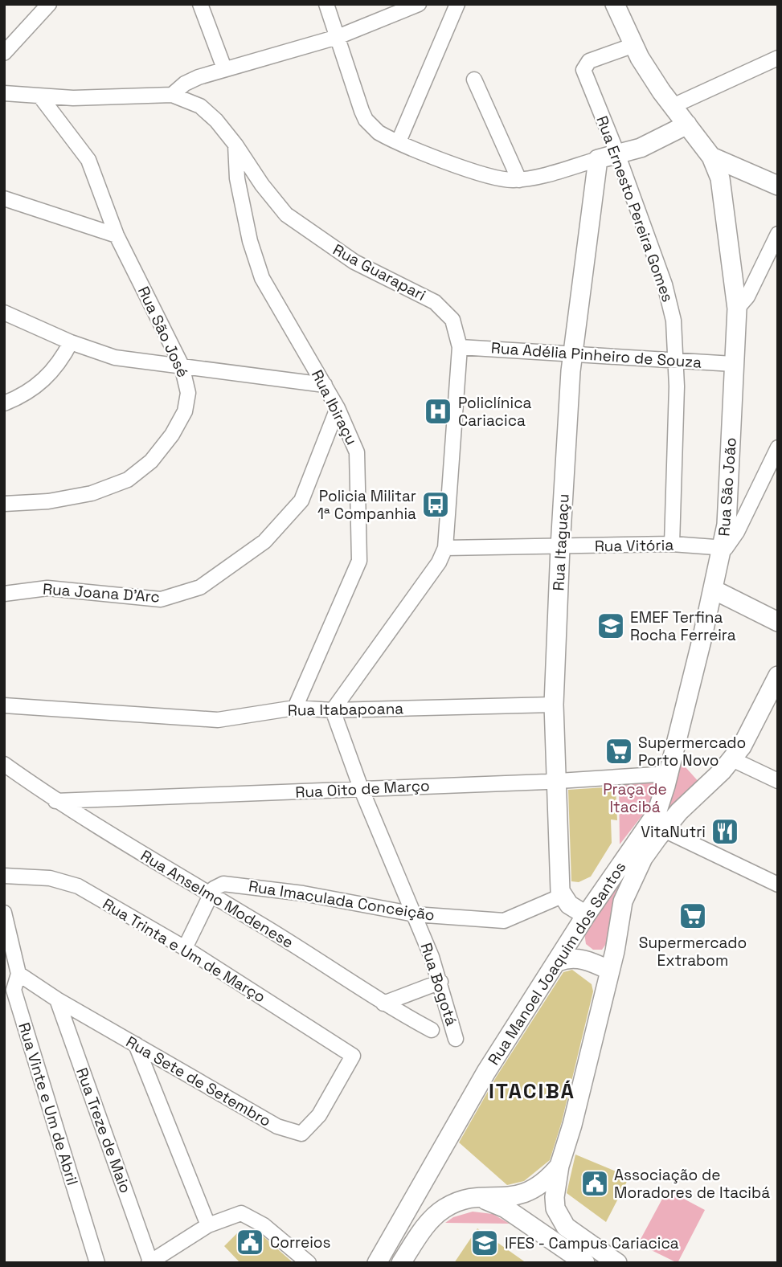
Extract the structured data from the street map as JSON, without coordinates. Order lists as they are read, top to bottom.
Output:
{
  "streets": {
    "main road": ["Rua São João", "Rua Itaguaçu", "Rua Manoel Joaquim dos Santos"],
    "street": [
      "Rua Ernesto Pereira Gomes",
      "Rua Guarapari",
      "Rua São José",
      "Rua Adélia Pinheiro de Souza",
      "Rua Ibiraçu",
      "Rua Vitória",
      "Rua Joana D'Arc",
      "Rua Itabapoana",
      "Rua Oito de Março",
      "Rua Anselmo Modenese",
      "Rua Imaculada Conceição",
      "Rua Trinta e Um de Março",
      "Rua Bogotá",
      "Rua Sete de Setembro",
      "Rua Vinte e Um de Abril",
      "Rua Treze de Maio"
    ]
  },
  "crossings": [
    ["Rua Ernesto Pereira Gomes", "Rua Adélia Pinheiro de Souza"],
    ["Rua Ernesto Pereira Gomes", "Rua Vitória"],
    ["Rua Guarapari", "Rua São José"],
    ["Rua Guarapari", "Rua Adélia Pinheiro de Souza"],
    ["Rua Guarapari", "Rua Ibiraçu"],
    ["Rua Guarapari", "Rua Vitória"],
    ["Rua Guarapari", "Rua Itabapoana"],
    ["Rua Guarapari", "Rua Bogotá"],
    ["Rua Adélia Pinheiro de Souza", "Rua São João"],
    ["Rua Adélia Pinheiro de Souza", "Rua Itaguaçu"],
    ["Rua Ibiraçu", "Rua Joana D'Arc"],
    ["Rua Ibiraçu", "Rua Itabapoana"],
    ["Rua São João", "Rua Vitória"],
    ["Rua São João", "Rua Oito de Março"],
    ["Rua São João", "Rua Manoel Joaquim dos Santos"],
    ["Rua Itaguaçu", "Rua Vitória"],
    ["Rua Itaguaçu", "Rua Itabapoana"],
    ["Rua Itaguaçu", "Rua Oito de Março"],
    ["Rua Itaguaçu", "Rua Imaculada Conceição"],
    ["Rua Itabapoana", "Rua Bogotá"],
    ["Rua Oito de Março", "Rua Anselmo Modenese"],
    ["Rua Oito de Março", "Rua Bogotá"],
    ["Rua Anselmo Modenese", "Rua Imaculada Conceição"],
    ["Rua Imaculada Conceição", "Rua Bogotá"],
    ["Rua Trinta e Um de Março", "Rua Sete de Setembro"],
    ["Rua Sete de Setembro", "Rua Vinte e Um de Abril"],
    ["Rua Sete de Setembro", "Rua Treze de Maio"]
  ],
  "districts": ["ITACIBÁ"],
  "parks": ["Praça de Itacibá"],
  "places": {
    "hospital": ["Policlínica Cariacica"],
    "bus stop": ["Policia Militar 1ª Companhia"],
    "school or university": ["EMEF Terfina Rocha Ferreira", "IFES - Campus Cariacica"],
    "supermarket": ["Supermercado Porto Novo", "Supermercado Extrabom"],
    "restaurant": ["VitaNutri"],
    "public building": ["Associação de Moradores de Itacibá", "Correios"]
  }
}
